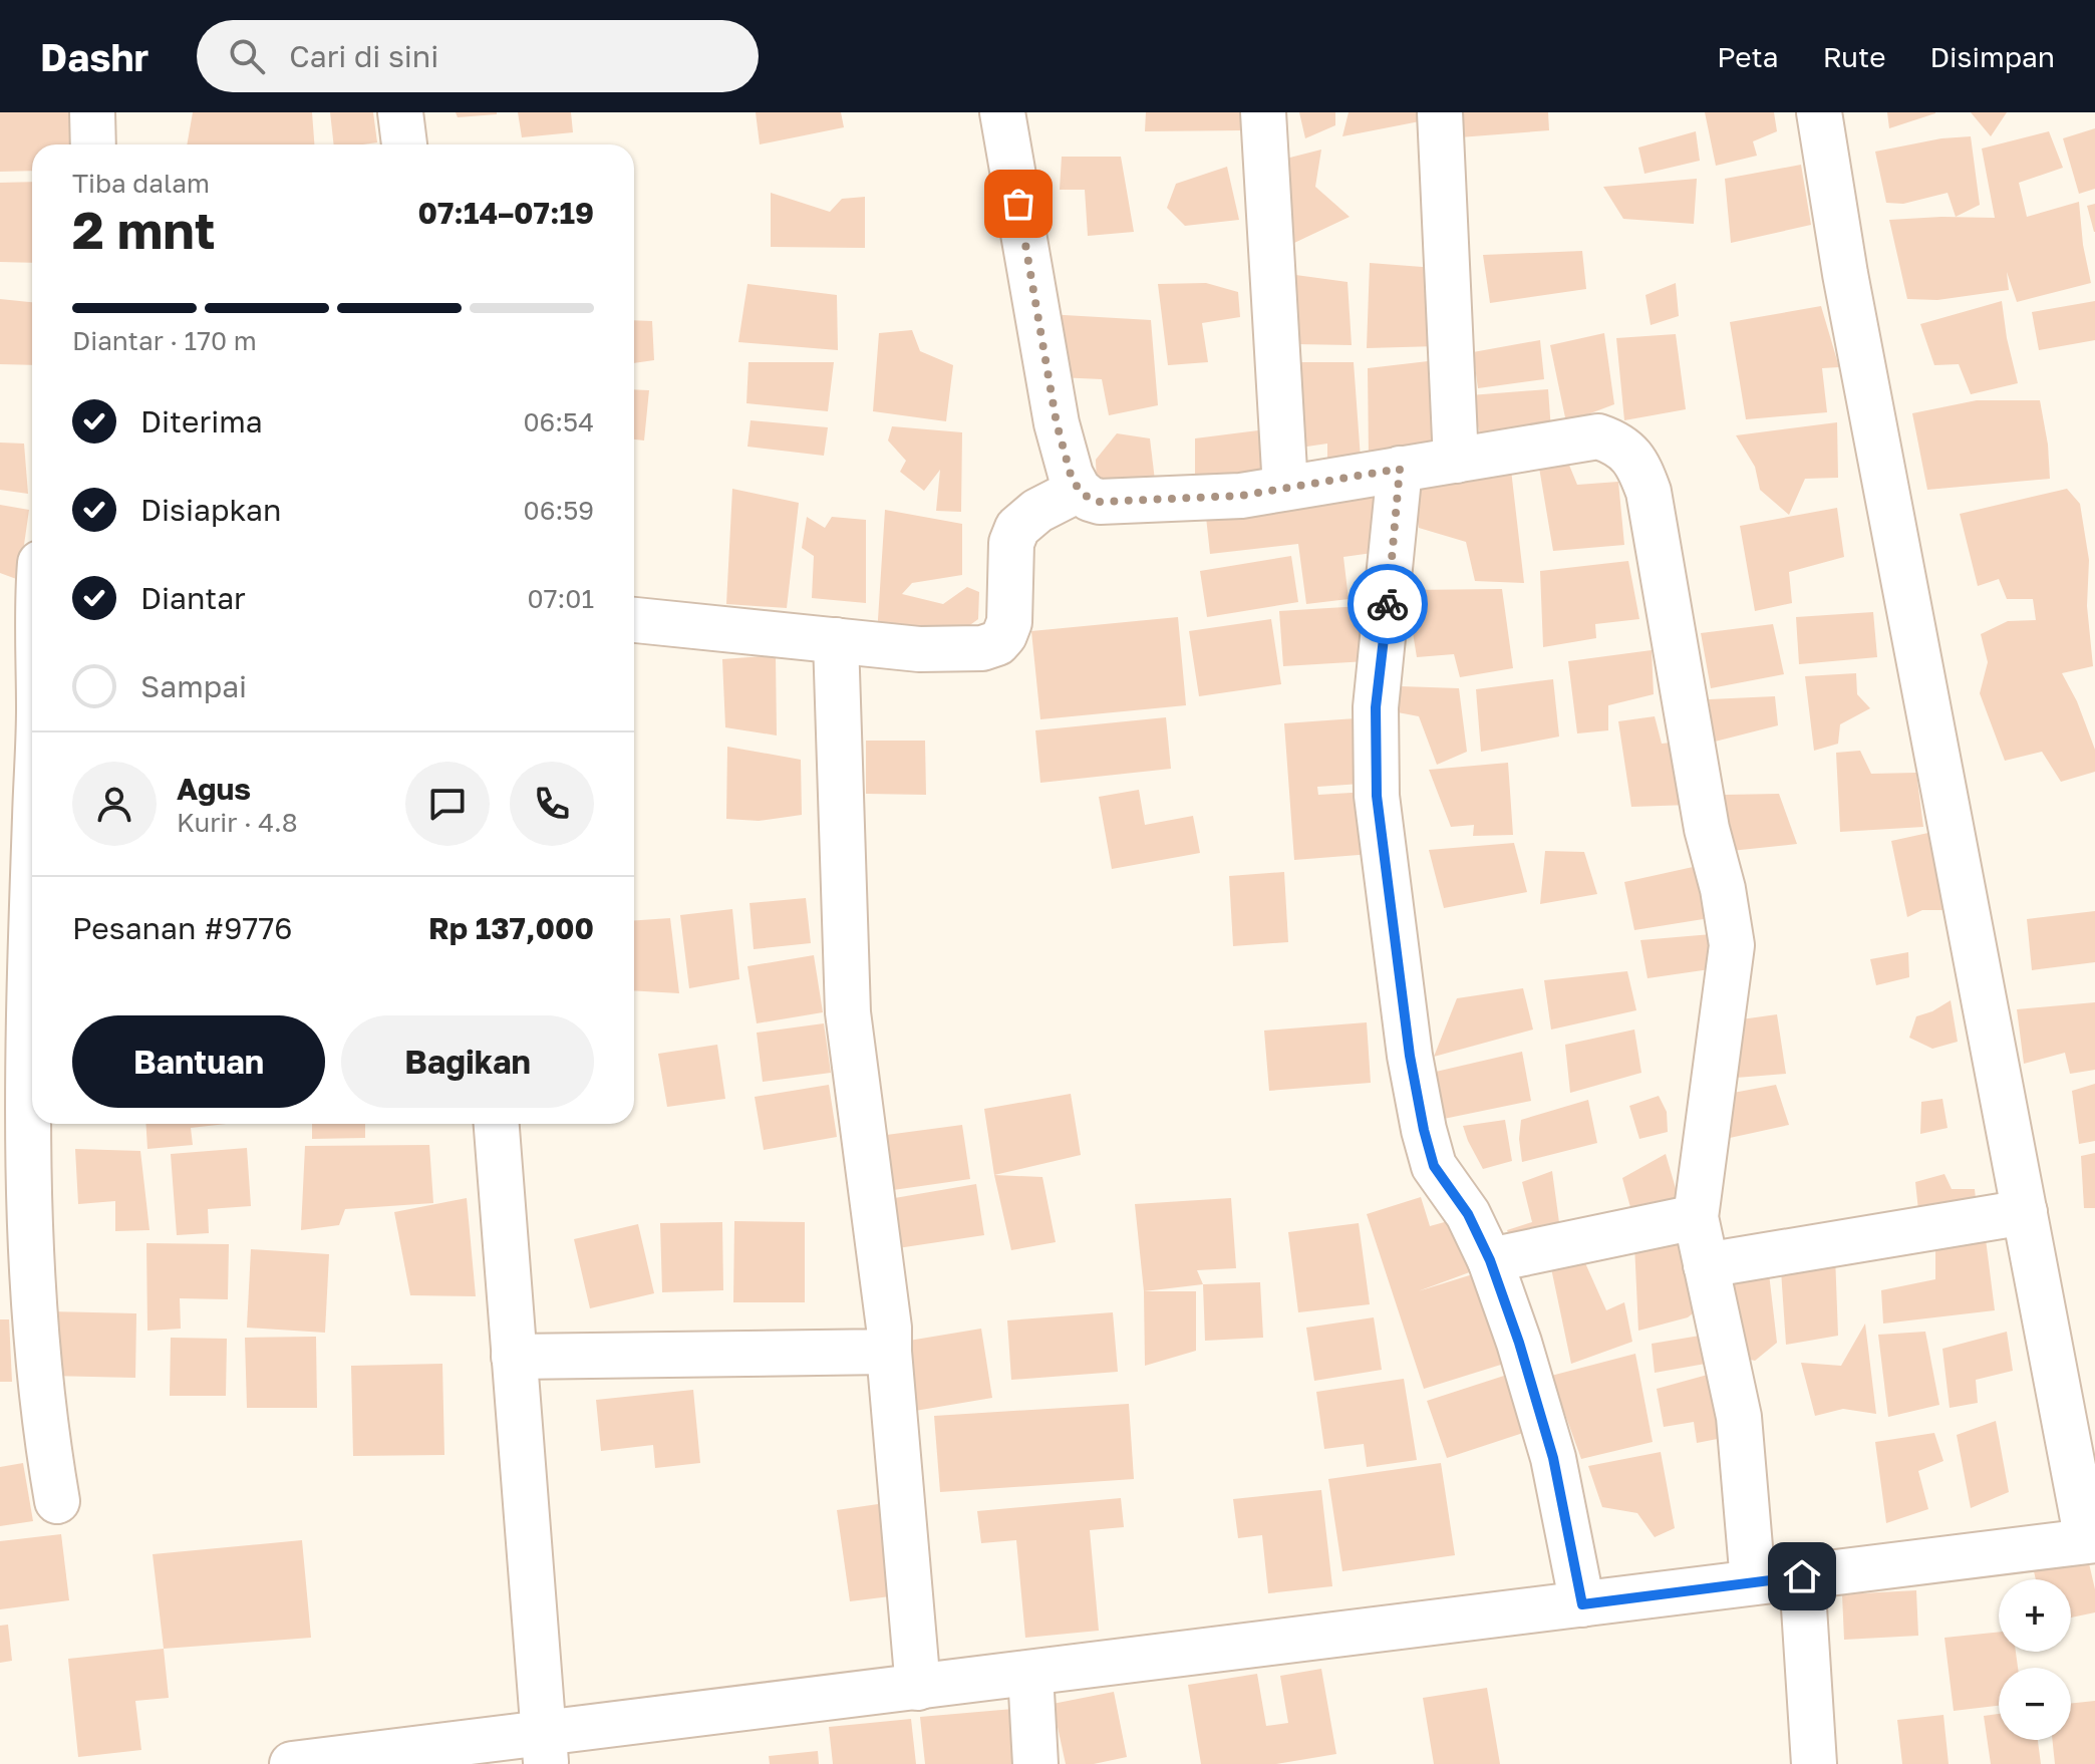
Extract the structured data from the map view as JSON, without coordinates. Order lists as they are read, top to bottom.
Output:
{
  "page": {
    "header": "Dashr",
    "search": "Cari di sini",
    "nav": ["Peta", "Rute", "Disimpan"],
    "heading": ["2 mnt", "Tiba dalam", "07:14–07:19"],
    "panel": [
      "Agus",
      "Kurir · 4.8",
      "Pesanan #9776",
      "Rp 137,000"
    ],
    "bar": "Diantar · 170 m",
    "list": [
      ["Diterima", "06:54"],
      ["Disiapkan", "06:59"],
      ["Diantar", "07:01"],
      "Sampai"
    ],
    "buttons": ["Bantuan", "Bagikan"],
    "map_buttons": ["+", "−"]
  }
}
